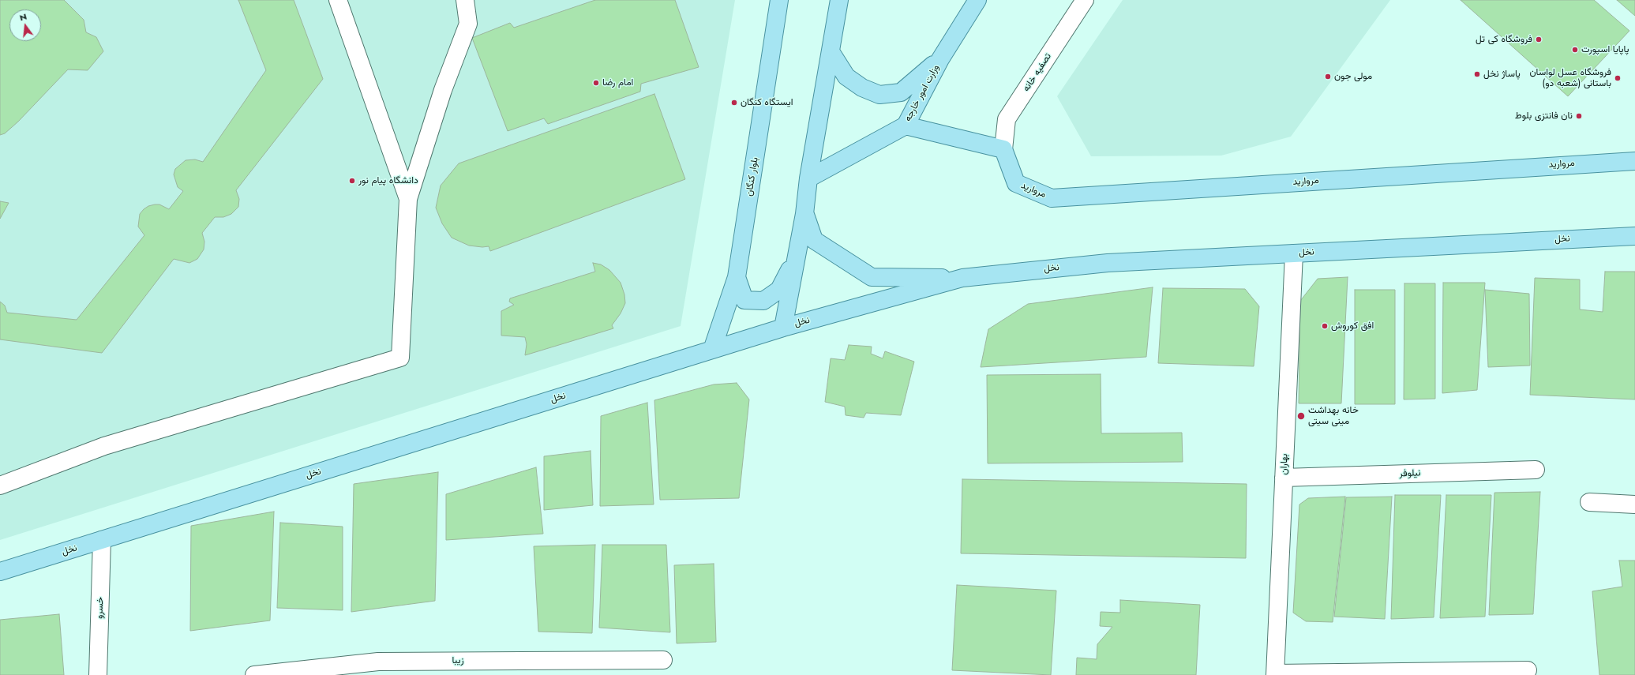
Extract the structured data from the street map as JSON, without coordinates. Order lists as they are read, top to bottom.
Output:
{
  "streets": {
    "main road": [
      "وزارت امور خارجه",
      "مروارید",
      "بلوار کنگان",
      "نخل"
    ],
    "street": [
      "تصفیه خانه",
      "بهاران",
      "نیلوفر",
      "خسرو",
      "زیبا"
    ]
  },
  "crossings": [
    ["تصفیه خانه", "مروارید"],
    ["بلوار کنگان", "نخل"],
    ["نخل", "بهاران"],
    ["نخل", "خسرو"],
    ["بهاران", "نیلوفر"]
  ],
  "places": [
    "فروشگاه کی تل",
    "پاپایا اسپورت",
    "پاساژ نخل",
    "مولی جون",
    "فروشگاه عسل لواسان باستانی (شعبه دو)",
    "امام رضا",
    "ایستگاه کنگان",
    "نان فانتزی بلوط",
    "دانشگاه پیام نور",
    "افق کوروش",
    "خانه بهداشت مینی سیتی"
  ],
  "north": "top"
}
